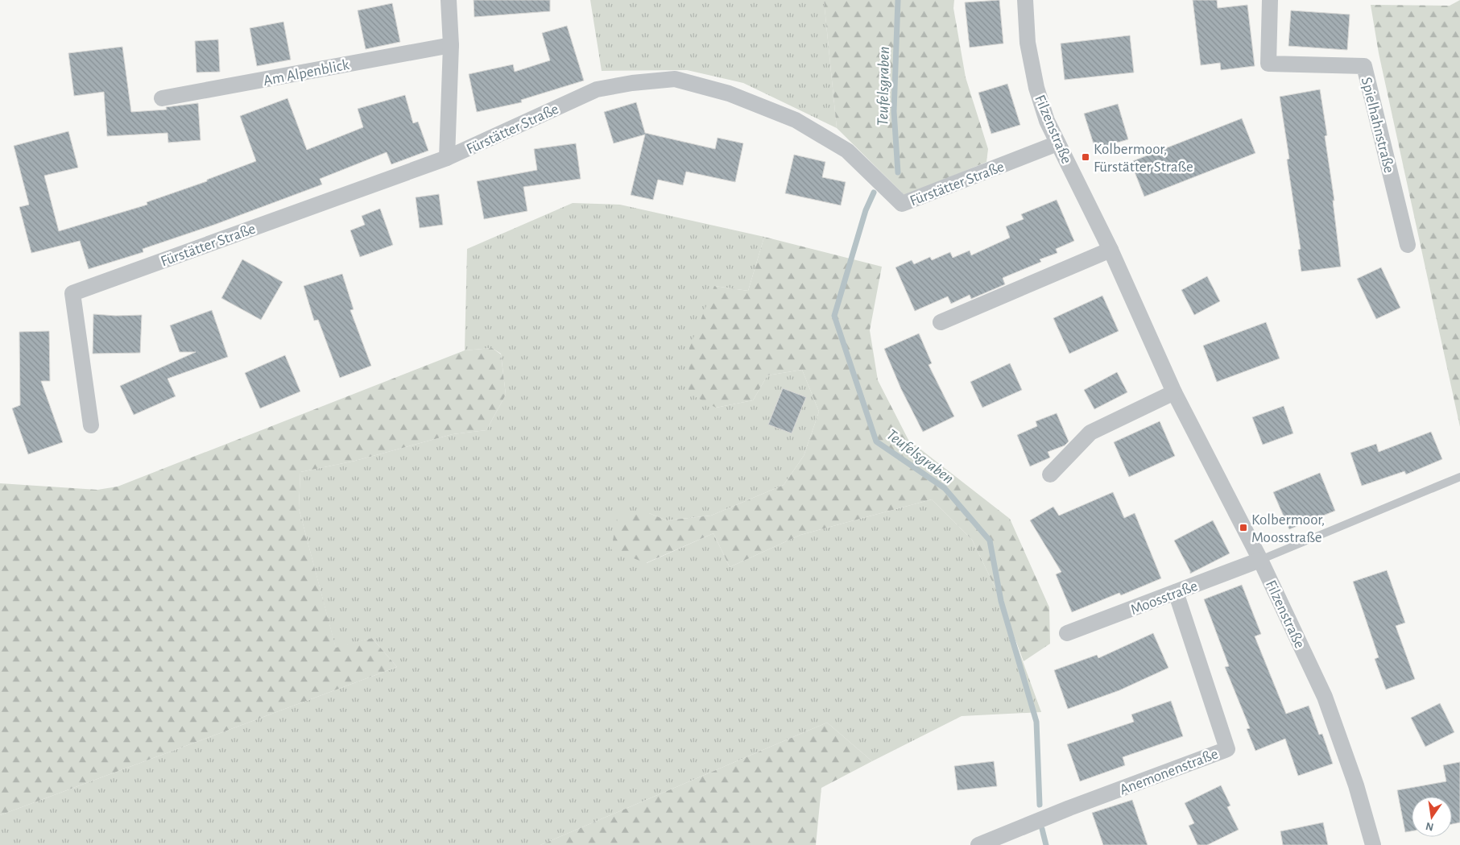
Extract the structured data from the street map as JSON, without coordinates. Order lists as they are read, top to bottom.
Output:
{
  "streets": {
    "street": [
      "Am Alpenblick",
      "Spielhahnstraße",
      "Fürstätter Straße",
      "Filzenstraße",
      "Moosstraße",
      "Anemonenstraße"
    ]
  },
  "crossings": [
    ["Fürstätter Straße", "Filzenstraße"],
    ["Filzenstraße", "Moosstraße"],
    ["Moosstraße", "Anemonenstraße"]
  ],
  "water": ["Teufelsgraben"],
  "places": {
    "transit": ["Kolbermoor, Fürstätter Straße", "Kolbermoor, Moosstraße"]
  },
  "north": "bottom"
}
